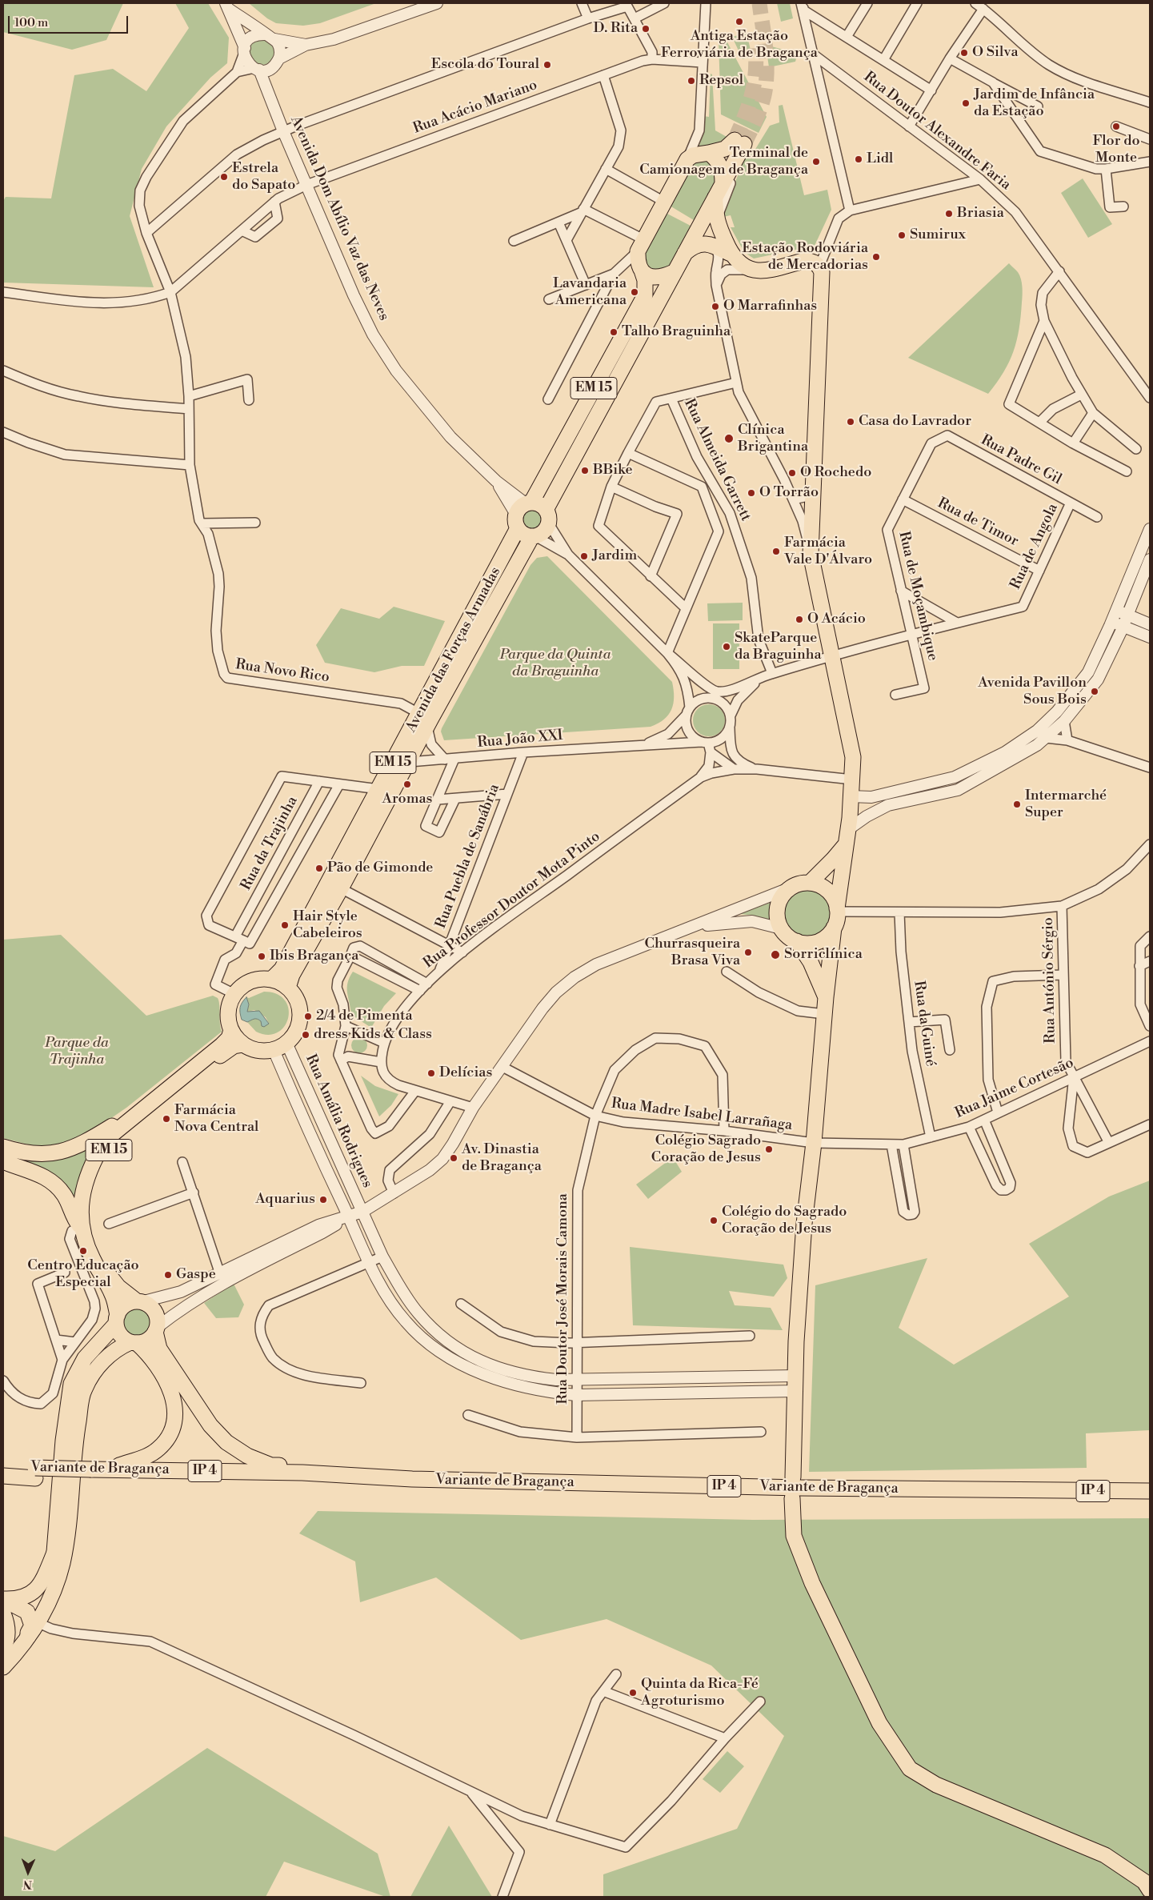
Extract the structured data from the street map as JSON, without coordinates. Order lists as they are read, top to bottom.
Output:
{
  "streets": {
    "main road": [
      "EM 15",
      "Avenida das Forças Armadas",
      "Variante de Bragança",
      "IP 4"
    ],
    "street": [
      "Rua Acácio Mariano",
      "Rua Doutor Alexandre Faria",
      "Avenida Dom Abílio Vaz das Neves",
      "Rua Almeida Garrett",
      "Rua Padre Gil",
      "Rua de Timor",
      "Rua de Angola",
      "Rua de Moçambique",
      "Rua Novo Rico",
      "Rua João XXI",
      "Rua da Trajinha",
      "Rua Puebla de Sanábria",
      "Rua Professor Doutor Mota Pinto",
      "Rua António Sérgio",
      "Rua da Guiné",
      "Rua Jaime Cortesão",
      "Rua Madre Isabel Larrañaga",
      "Rua Amália Rodrigues",
      "Rua Doutor José Morais Camona"
    ]
  },
  "crossings": [
    ["Rua Acácio Mariano", "Avenida Dom Abílio Vaz das Neves"],
    ["Rua Acácio Mariano", "Rua Novo Rico"],
    ["Avenida Dom Abílio Vaz das Neves", "Avenida das Forças Armadas"],
    ["EM 15", "Avenida das Forças Armadas"],
    ["EM 15", "Rua João XXI"],
    ["EM 15", "Rua da Trajinha"],
    ["EM 15", "Rua Amália Rodrigues"],
    ["Rua Almeida Garrett", "Rua de Angola"],
    ["Rua Padre Gil", "Rua de Angola"],
    ["Rua Padre Gil", "Rua de Moçambique"],
    ["Rua de Timor", "Rua de Angola"],
    ["Rua de Timor", "Rua de Moçambique"],
    ["Rua de Angola", "Rua de Moçambique"],
    ["Avenida das Forças Armadas", "Rua Novo Rico"],
    ["Rua João XXI", "Rua Puebla de Sanábria"],
    ["Rua da Trajinha", "Rua Amália Rodrigues"],
    ["Rua Puebla de Sanábria", "Rua Professor Doutor Mota Pinto"],
    ["Rua António Sérgio", "Rua Jaime Cortesão"],
    ["Rua da Guiné", "Rua Jaime Cortesão"],
    ["Rua Jaime Cortesão", "Rua Madre Isabel Larrañaga"],
    ["Rua Madre Isabel Larrañaga", "Rua Doutor José Morais Camona"],
    ["Rua Amália Rodrigues", "Rua Doutor José Morais Camona"]
  ],
  "parks": ["Parque da Quinta da Braguinha", "Parque da Trajinha"],
  "places": [
    "Antiga Estação Ferroviária de Bragança",
    "D. Rita",
    "O Silva",
    "Escola do Toural",
    "Repsol",
    "Jardim de Infância da Estação",
    "Flor do Monte",
    "Lidl",
    "Terminal de Camionagem de Bragança",
    "Estrela do Sapato",
    "Briasia",
    "Sumirux",
    "Estação Rodoviária de Mercadorias",
    "Lavandaria Americana",
    "O Marrafinhas",
    "Talho Braguinha",
    "Casa do Lavrador",
    "Clínica Brigantina",
    "BBike",
    "O Rochedo",
    "O Torrão",
    "Farmácia Vale D'Álvaro",
    "Jardim",
    "O Acácio",
    "SkateParque da Braguinha",
    "Avenida Pavillon Sous Bois",
    "Aromas",
    "Intermarché Super",
    "Pão de Gimonde",
    "Hair Style Cabeleiros",
    "Churrasqueira Brasa Viva",
    "Sorriclínica",
    "Ibis Bragança",
    "2/4 de Pimenta",
    "dress Kids & Class",
    "Delícias",
    "Farmácia Nova Central",
    "Colégio Sagrado Coração de Jesus",
    "Av. Dinastia de Bragança",
    "Aquarius",
    "Colégio do Sagrado Coração de Jesus",
    "Centro Educação Especial",
    "Gaspe",
    "Quinta da Rica-Fé Agroturismo"
  ],
  "scale_bar": "100 m",
  "north": "bottom"
}
